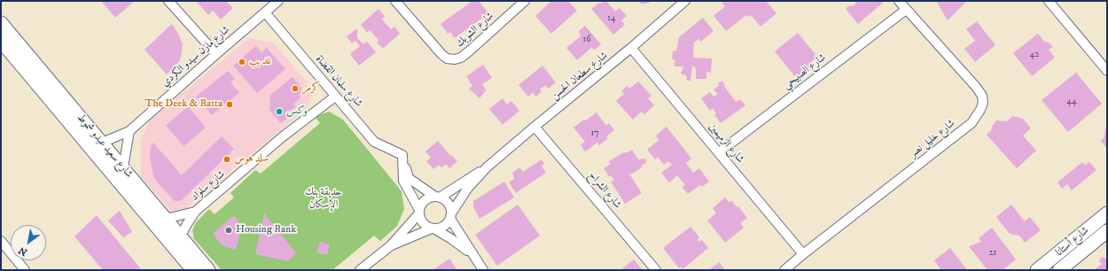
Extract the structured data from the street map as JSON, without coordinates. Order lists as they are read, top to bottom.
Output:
{
  "streets": {
    "main road": ["شارع سعيد عبدو شموط", "شارع أستانا"],
    "street": [
      "شارع الشوبك",
      "شارع مازن سيدو الكردي",
      "شارع الصبيحي",
      "شارع سطعان الحسن",
      "شارع سلمان القضاة",
      "شارع خليل نصر",
      "شارع الرميمين",
      "شارع سلواد",
      "شارع الشراح"
    ]
  },
  "crossings": [
    ["شارع مازن سيدو الكردي", "شارع سلمان القضاة"],
    ["شارع مازن سيدو الكردي", "شارع سعيد عبدو شموط"],
    ["شارع الصبيحي", "شارع خليل نصر"],
    ["شارع الصبيحي", "شارع الرميمين"],
    ["شارع سطعان الحسن", "شارع الرميمين"],
    ["شارع سطعان الحسن", "شارع الشراح"],
    ["شارع سلمان القضاة", "شارع سلواد"],
    ["شارع خليل نصر", "شارع الرميمين"],
    ["شارع سعيد عبدو شموط", "شارع سلواد"]
  ],
  "parks": ["حديقة بنك الإسكان"],
  "places": [
    "غد بب",
    "كرمز",
    "The Deek & Batta",
    "وكس",
    "سلد هوس",
    "Housing Bank"
  ],
  "house_numbers": [
    "14",
    "16",
    "42",
    "44",
    "17",
    "21"
  ],
  "north": "bottom left"
}
